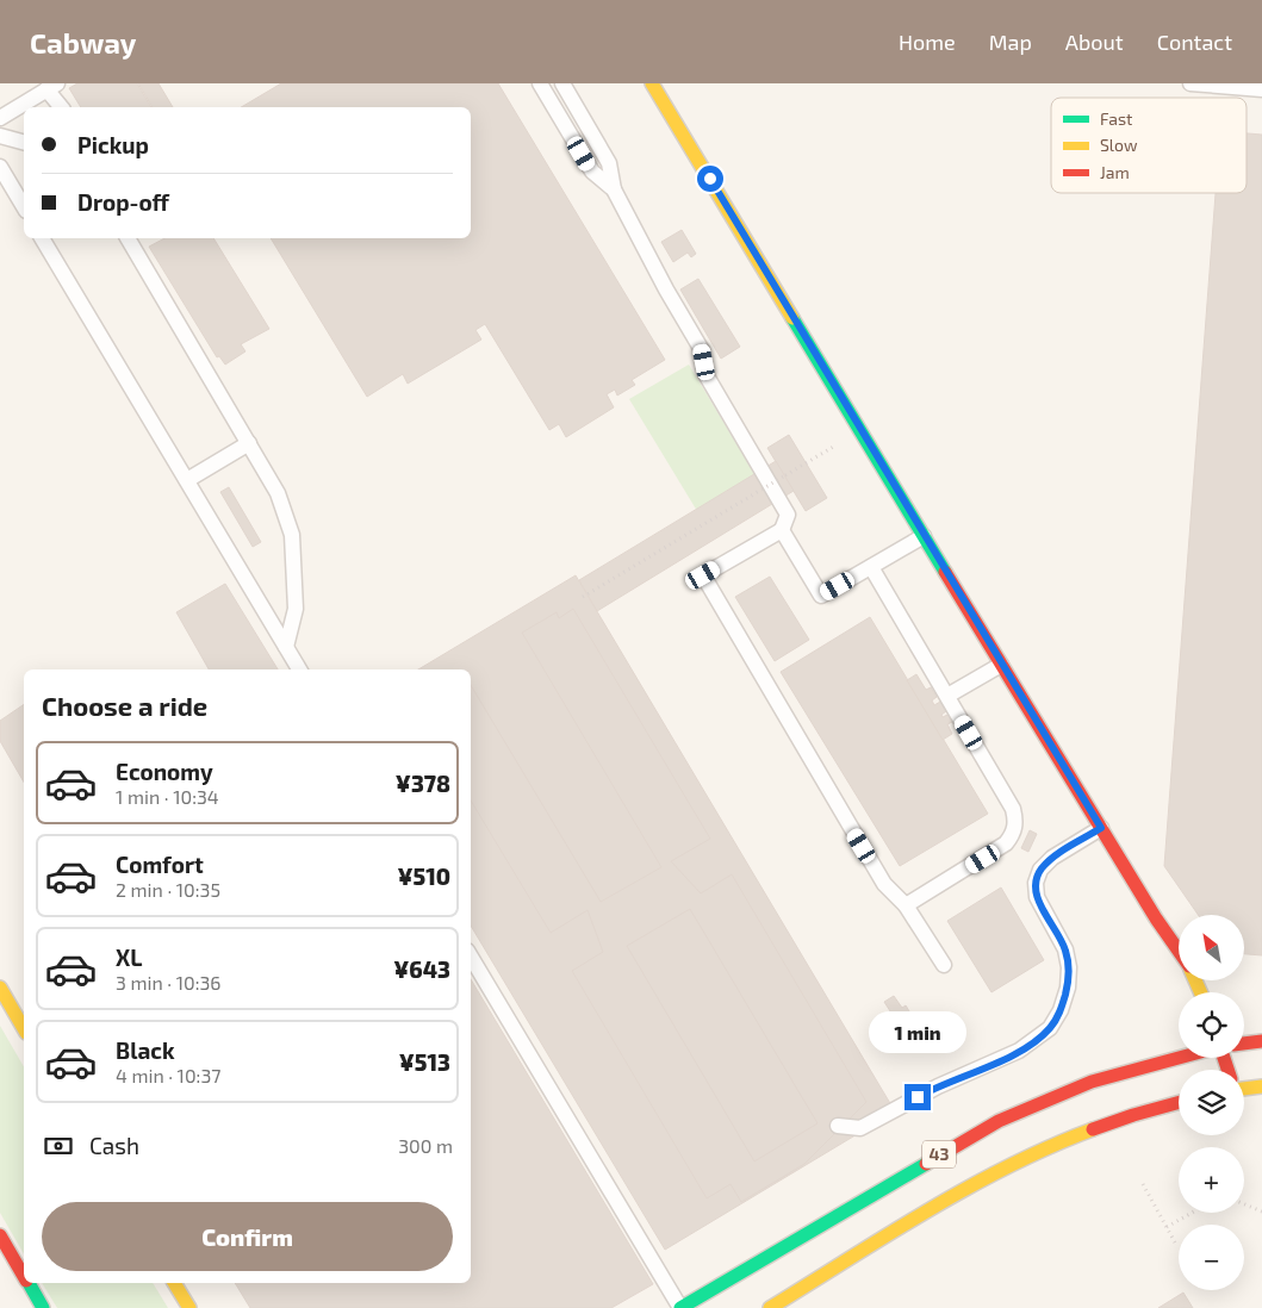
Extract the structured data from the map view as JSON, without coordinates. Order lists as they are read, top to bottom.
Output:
{
  "streets": {
    "main road": ["43"]
  },
  "legend": ["Fast", "Slow", "Jam"],
  "north": "top left",
  "page": {
    "header": "Cabway",
    "nav": [
      "Home",
      "Map",
      "About",
      "Contact"
    ],
    "banner": ["Pickup", "Drop-off"],
    "heading": "Choose a ride",
    "list": [
      {
        "name": "Economy",
        "note": "1 min · 10:34",
        "value": "¥378"
      },
      {
        "name": "Comfort",
        "note": "2 min · 10:35",
        "value": "¥510"
      },
      {
        "name": "XL",
        "note": "3 min · 10:36",
        "value": "¥643"
      },
      {
        "name": "Black",
        "note": "4 min · 10:37",
        "value": "¥513"
      }
    ],
    "map_buttons": ["+", "−"],
    "bubble": "1 min",
    "pay": ["Cash", "300 m"],
    "buttons": "Confirm"
  }
}
